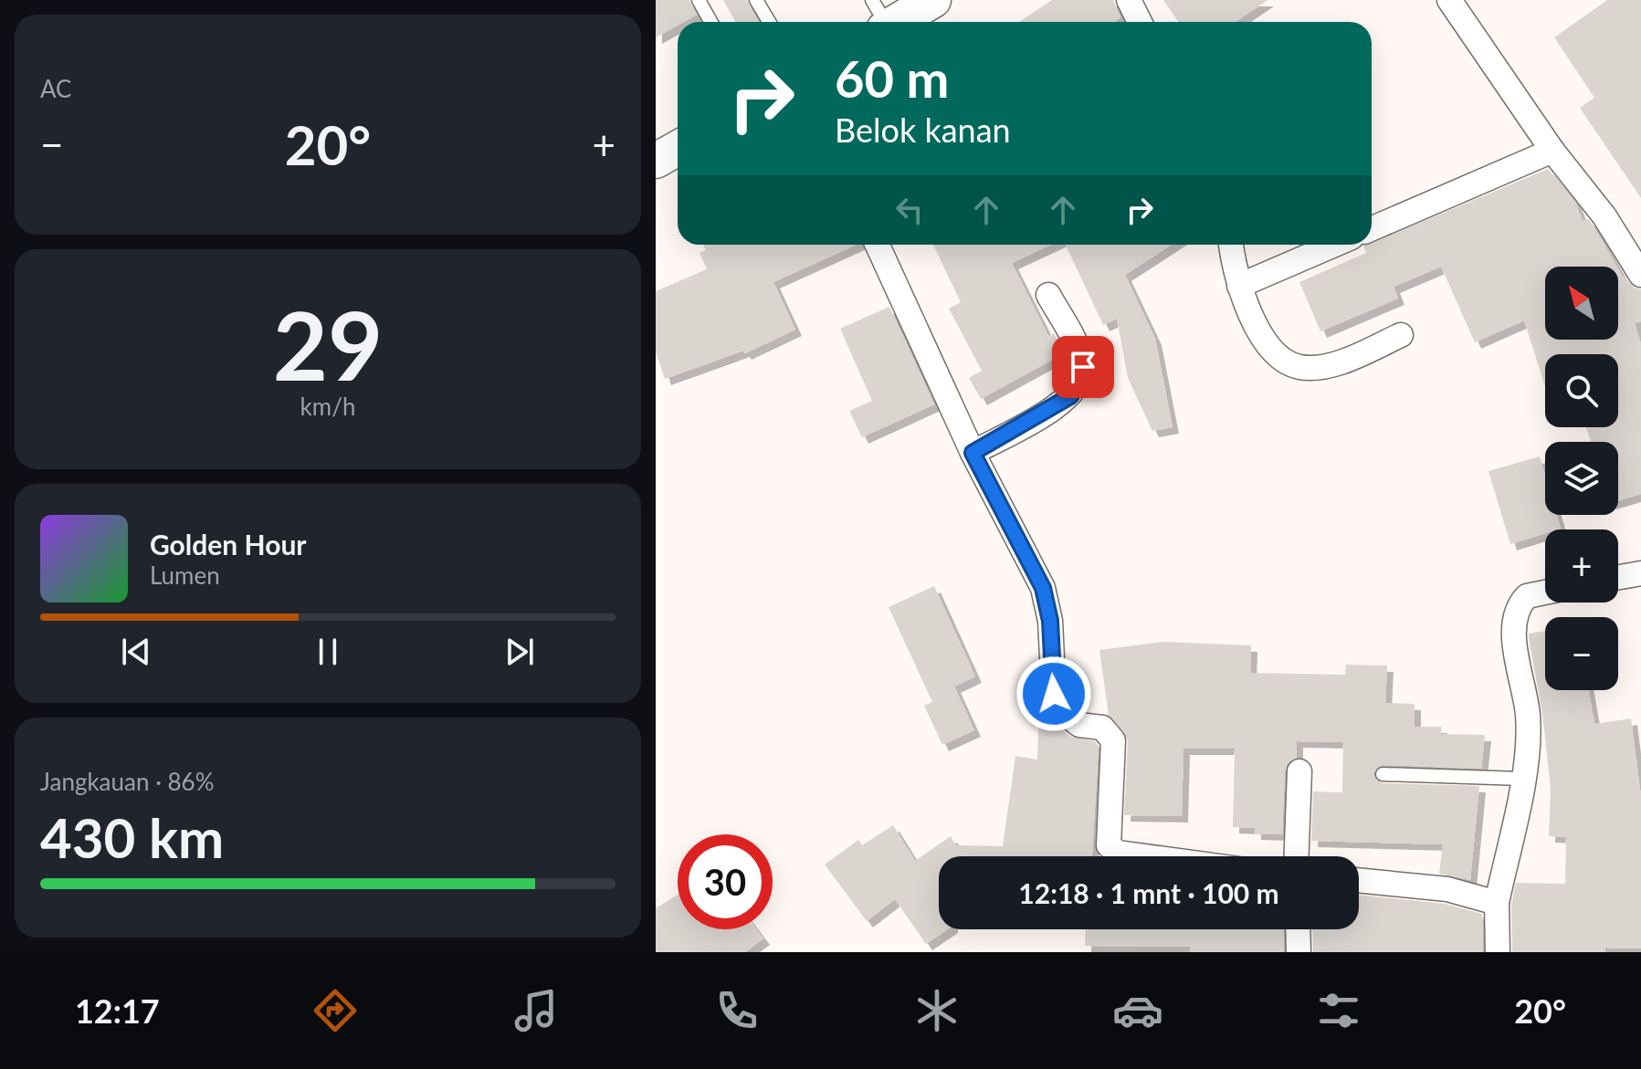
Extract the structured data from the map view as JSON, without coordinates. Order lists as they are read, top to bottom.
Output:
{
  "north": "top left",
  "page": {
    "tile": [
      "AC",
      ["29", "km/h"],
      ["Jangkauan · 86%", "430 km"]
    ],
    "turn": ["60 m", "Belok kanan"],
    "heat": ["−", "20°", "+"],
    "map_buttons": ["+", "−"],
    "song": ["Golden Hour", "Lumen"],
    "limit": "30",
    "trip": "12:18 · 1 mnt · 100 m",
    "tabs": ["12:17", "20°"]
  }
}
